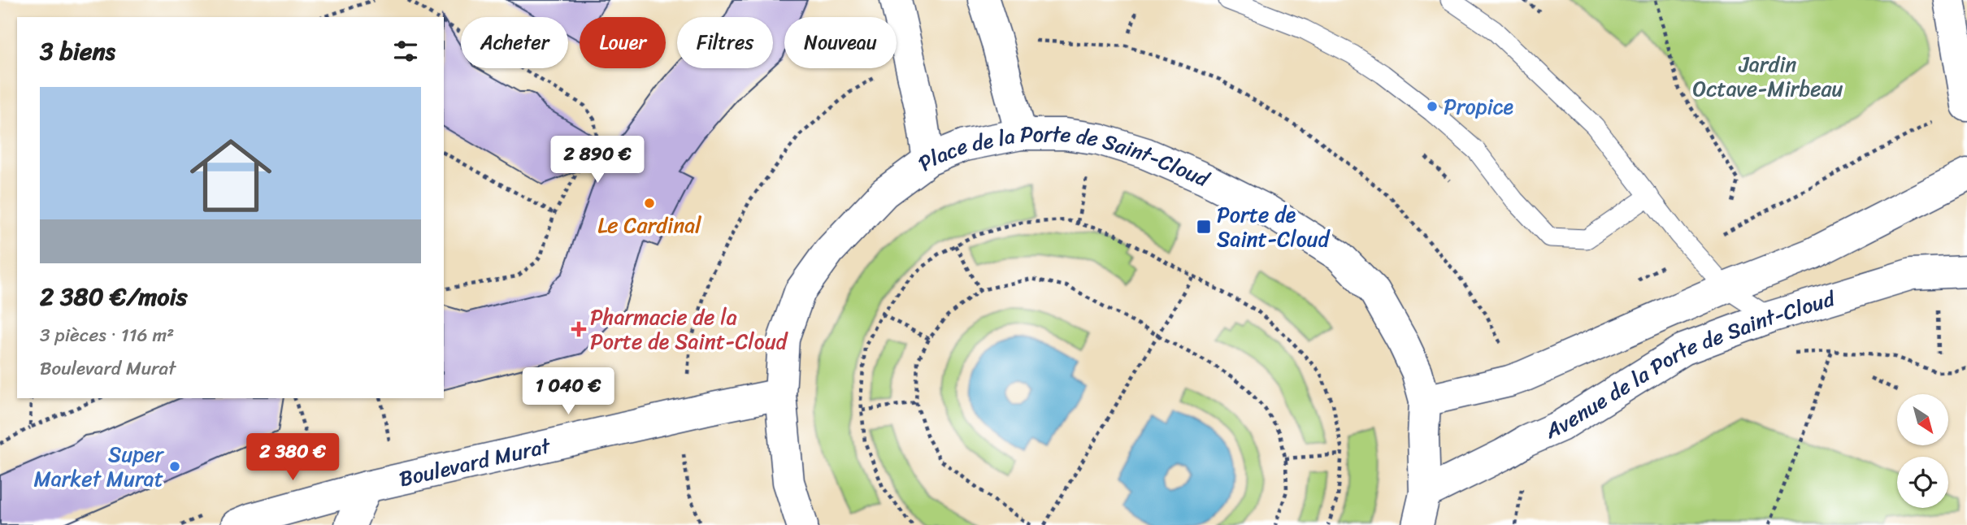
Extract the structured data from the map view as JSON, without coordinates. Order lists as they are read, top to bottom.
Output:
{
  "streets": {
    "main road": ["Place de la Porte de Saint-Cloud", "Avenue de la Porte de Saint-Cloud", "Boulevard Murat"]
  },
  "crossings": [
    ["Place de la Porte de Saint-Cloud", "Avenue de la Porte de Saint-Cloud"],
    ["Place de la Porte de Saint-Cloud", "Boulevard Murat"]
  ],
  "parks": ["Jardin Octave-Mirbeau"],
  "places": {
    "other": ["Propice", "Le Cardinal", "Super Market Murat"],
    "transit": ["Porte de Saint-Cloud"],
    "health": ["Pharmacie de la Porte de Saint-Cloud"]
  },
  "north": "bottom right",
  "page": {
    "chip": [
      "Acheter",
      "Louer",
      "Filtres",
      "Nouveau"
    ],
    "heading": "3 biens",
    "list": [
      {
        "name": "2 380 €/mois",
        "note": "3 pièces · 116 m² · Boulevard Murat"
      }
    ],
    "price": ["2 890 €", "1 040 €", "2 380 €"]
  }
}
